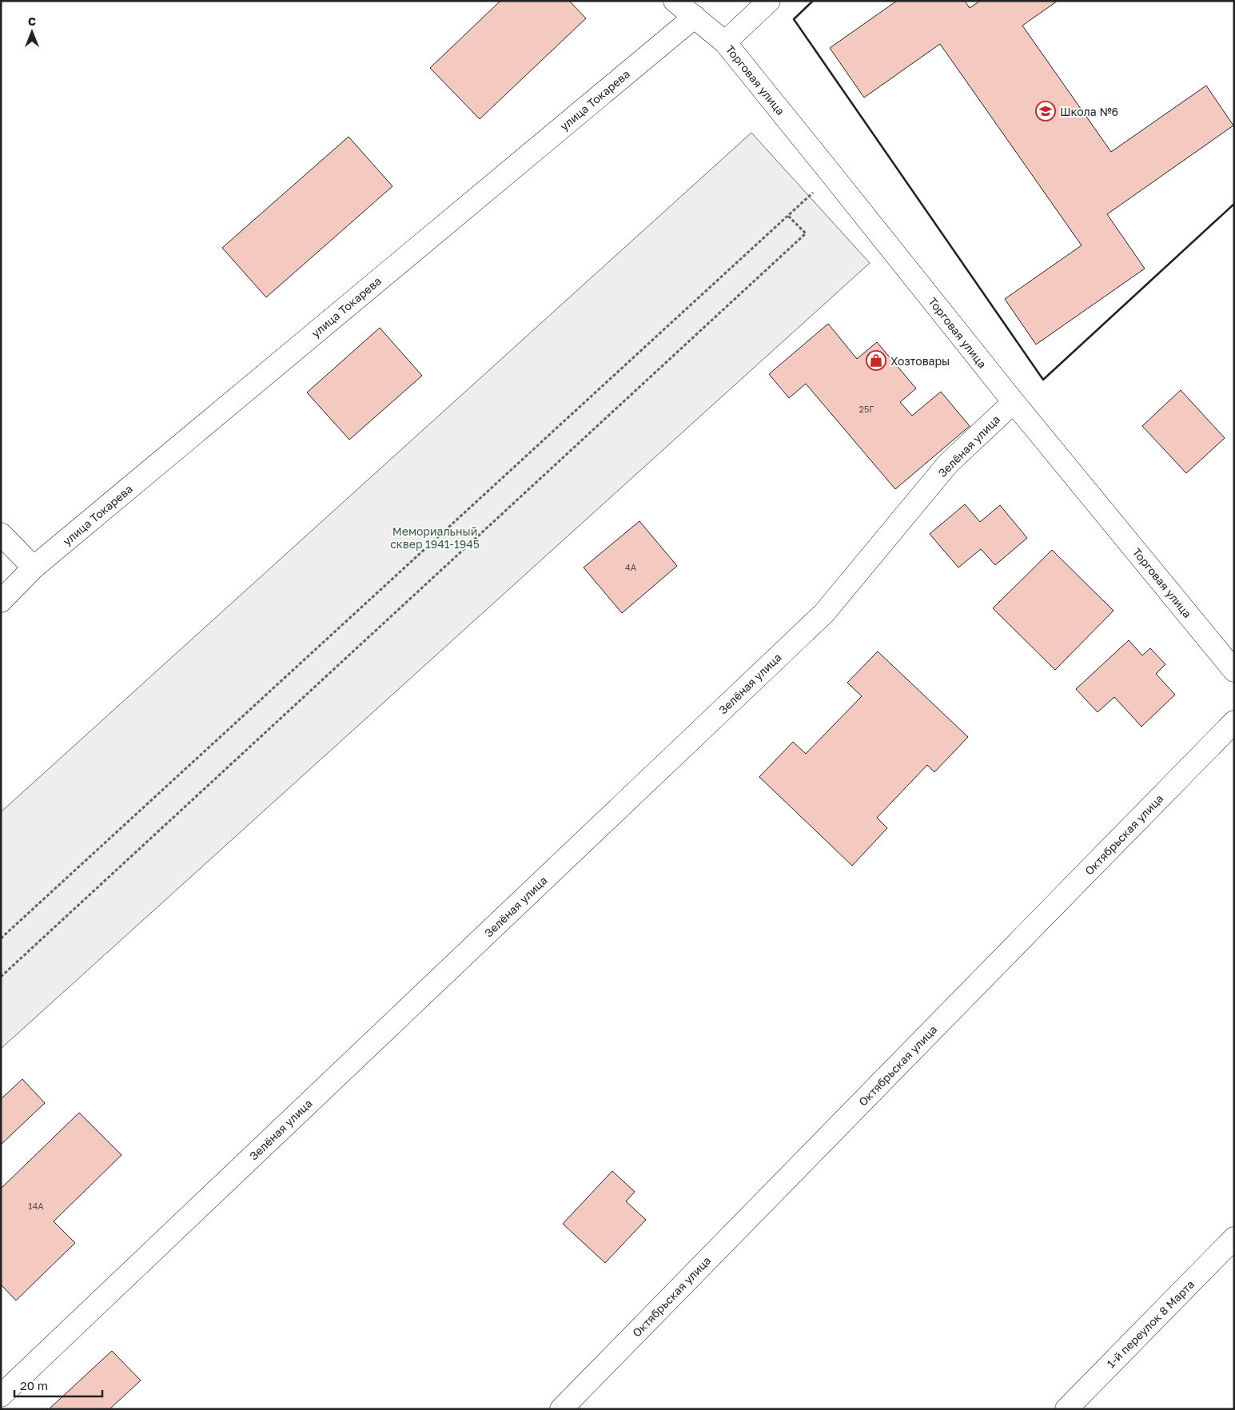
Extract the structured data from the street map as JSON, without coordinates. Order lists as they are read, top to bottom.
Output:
{
  "streets": {
    "street": [
      "Торговая улица",
      "улица Токарева",
      "Зелёная улица",
      "Октябрьская улица",
      "1-й переулок 8 Марта"
    ]
  },
  "crossings": [
    ["Торговая улица", "улица Токарева"],
    ["Торговая улица", "Зелёная улица"]
  ],
  "parks": ["Мемориальный сквер 1941-1945"],
  "places": {
    "school or university": ["Школа №6"],
    "shop": ["Хозтовары"]
  },
  "house_numbers": ["25Г", "4А", "14А"],
  "scale_bar": "20 m",
  "north": "top"
}
